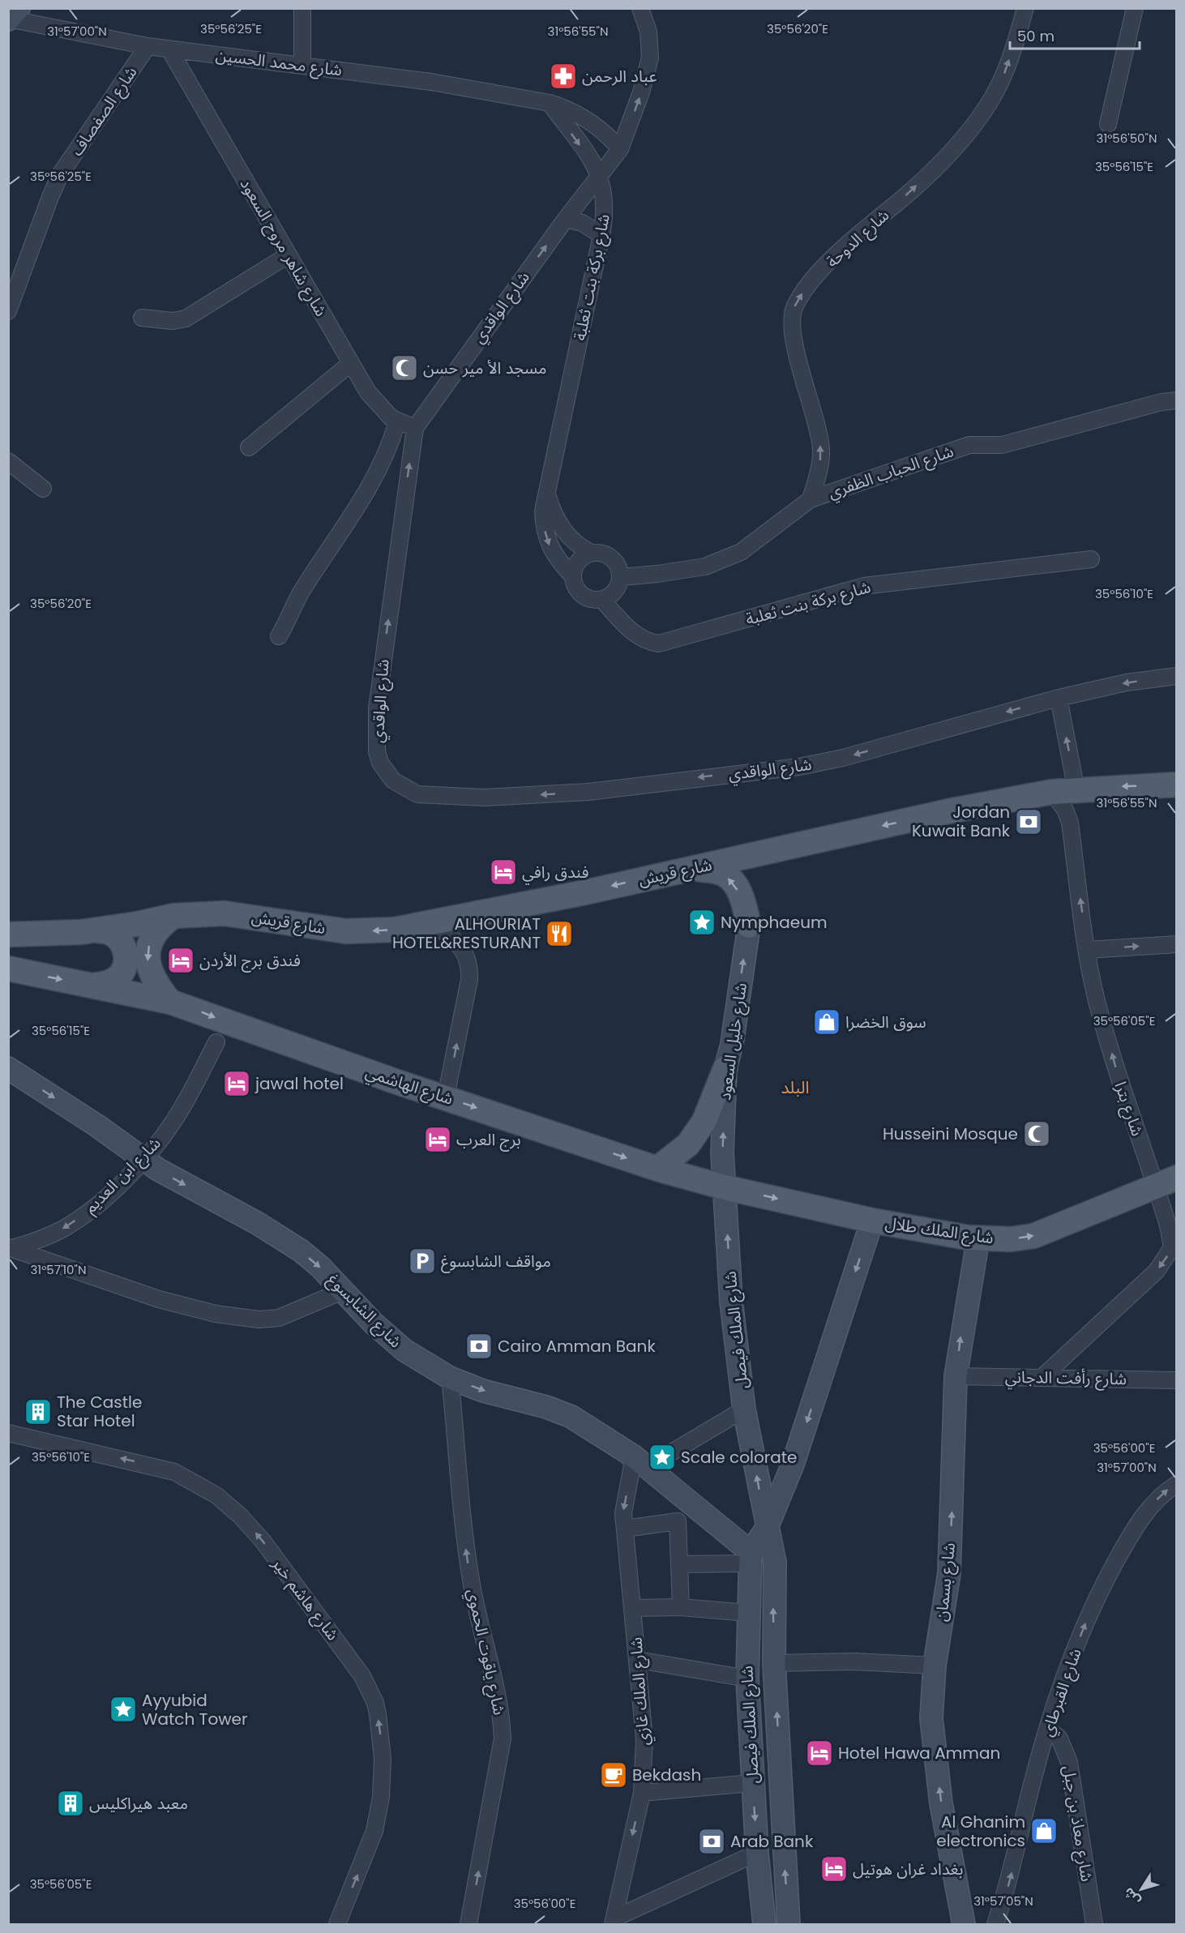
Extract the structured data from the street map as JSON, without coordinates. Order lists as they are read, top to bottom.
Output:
{
  "streets": {
    "main road": [
      "شارع قريش",
      "شارع خليل السعود",
      "شارع الهاشمي",
      "شارع الملك طلال",
      "شارع الشابسوغ",
      "شارع الملك فيصل",
      "شارع بسمان"
    ],
    "street": [
      "شارع محمد الحسين",
      "شارع الصفصاف",
      "شارع الدوحة",
      "شارع شاهر مروح السعود",
      "شارع بركة بنت ثعلبة",
      "شارع الواقدي",
      "شارع الحباب الظفري",
      "شارع بترا",
      "شارع ابن العديم",
      "شارع رأفت الدجاني",
      "شارع هاشم خير",
      "شارع ياقوت الحموي",
      "شارع الملك غازي",
      "شارع القبرطاي",
      "شارع معاذ بن جبل"
    ]
  },
  "crossings": [
    ["شارع محمد الحسين", "شارع الصفصاف"],
    ["شارع محمد الحسين", "شارع شاهر مروح السعود"],
    ["شارع محمد الحسين", "شارع الواقدي"],
    ["شارع الدوحة", "شارع الحباب الظفري"],
    ["شارع شاهر مروح السعود", "شارع الواقدي"],
    ["شارع بركة بنت ثعلبة", "شارع الواقدي"],
    ["شارع بركة بنت ثعلبة", "شارع الحباب الظفري"],
    ["شارع قريش", "شارع بترا"],
    ["شارع خليل السعود", "شارع الهاشمي"],
    ["شارع خليل السعود", "شارع الملك طلال"],
    ["شارع خليل السعود", "شارع الملك فيصل"],
    ["شارع الهاشمي", "شارع الملك طلال"],
    ["شارع الهاشمي", "شارع الملك فيصل"],
    ["شارع بترا", "شارع الملك طلال"],
    ["شارع بترا", "شارع رأفت الدجاني"],
    ["شارع ابن العديم", "شارع الشابسوغ"],
    ["شارع الملك طلال", "شارع الملك فيصل"],
    ["شارع الملك طلال", "شارع بسمان"],
    ["شارع الشابسوغ", "شارع الملك فيصل"],
    ["شارع الشابسوغ", "شارع ياقوت الحموي"],
    ["شارع الشابسوغ", "شارع الملك غازي"],
    ["شارع رأفت الدجاني", "شارع بسمان"],
    ["شارع القبرطاي", "شارع معاذ بن جبل"]
  ],
  "one_way": [
    "شارع الدوحة",
    "شارع قريش",
    "شارع خليل السعود",
    "شارع الهاشمي",
    "شارع ابن العديم",
    "شارع الملك طلال",
    "شارع الشابسوغ",
    "شارع هاشم خير",
    "شارع ياقوت الحموي",
    "شارع الملك غازي",
    "شارع القبرطاي"
  ],
  "districts": ["البلد"],
  "places": {
    "pharmacy": ["عباد الرحمن"],
    "mosque": ["مسجد الأ مير حسن", "Husseini Mosque"],
    "bank": ["Jordan Kuwait Bank", "Cairo Amman Bank", "Arab Bank"],
    "hotel": [
      "فندق رافي",
      "فندق برج الأردن",
      "jawal hotel",
      "برج العرب",
      "Hotel Hawa Amman",
      "بغداد غران هوتيل"
    ],
    "place": ["Nymphaeum", "Scale colorate", "Ayyubid Watch Tower"],
    "restaurant": ["ALHOURIAT HOTEL&RESTURANT"],
    "shop": ["سوق الخضرا", "Al Ghanim electronics"],
    "parking": ["مواقف الشابسوغ"],
    "building": ["The Castle Star Hotel", "معبد هيراكليس"],
    "cafe": ["Bekdash"]
  },
  "scale_bar": "50 m",
  "north": "bottom left",
  "coordinates": [
    "35°56'20\"E",
    "35°56'25\"E",
    "31°57'00\"N",
    "31°56'55\"N",
    "31°56'50\"N",
    "35°56'15\"E",
    "35°56'10\"E",
    "35°56'05\"E",
    "31°57'10\"N",
    "35°56'00\"E",
    "31°57'05\"N"
  ]
}
